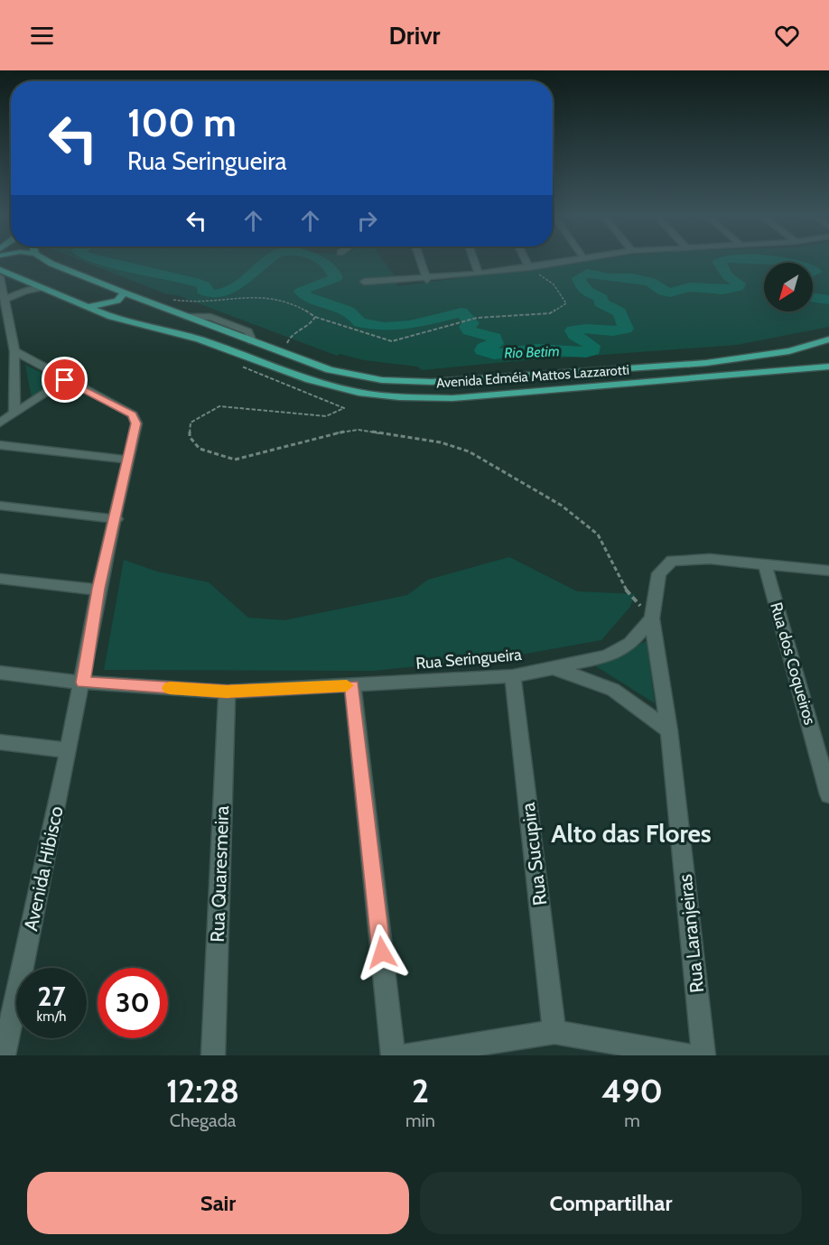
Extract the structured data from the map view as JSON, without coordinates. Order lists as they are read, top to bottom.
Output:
{
  "streets": {
    "main road": ["Avenida Edméia Mattos Lazzarotti"],
    "street": [
      "Rua Seringueira",
      "Rua dos Coqueiros",
      "Rua Sucupira",
      "Avenida Hibisco",
      "Rua Quaresmeira",
      "Rua Laranjeiras"
    ]
  },
  "crossings": [
    ["Rua Seringueira", "Rua Sucupira"],
    ["Rua Seringueira", "Avenida Hibisco"],
    ["Rua Seringueira", "Rua Quaresmeira"],
    ["Rua Seringueira", "Rua Laranjeiras"]
  ],
  "districts": ["Alto das Flores"],
  "water": ["Rio Betim"],
  "north": "bottom left",
  "page": {
    "header": "Drivr",
    "turn": ["100 m", "Rua Seringueira"],
    "speed": "27 km/h",
    "limit": "30",
    "eta": [
      "12:28",
      "Chegada",
      "2",
      "min",
      "490",
      "m"
    ],
    "buttons": ["Sair", "Compartilhar"]
  }
}
